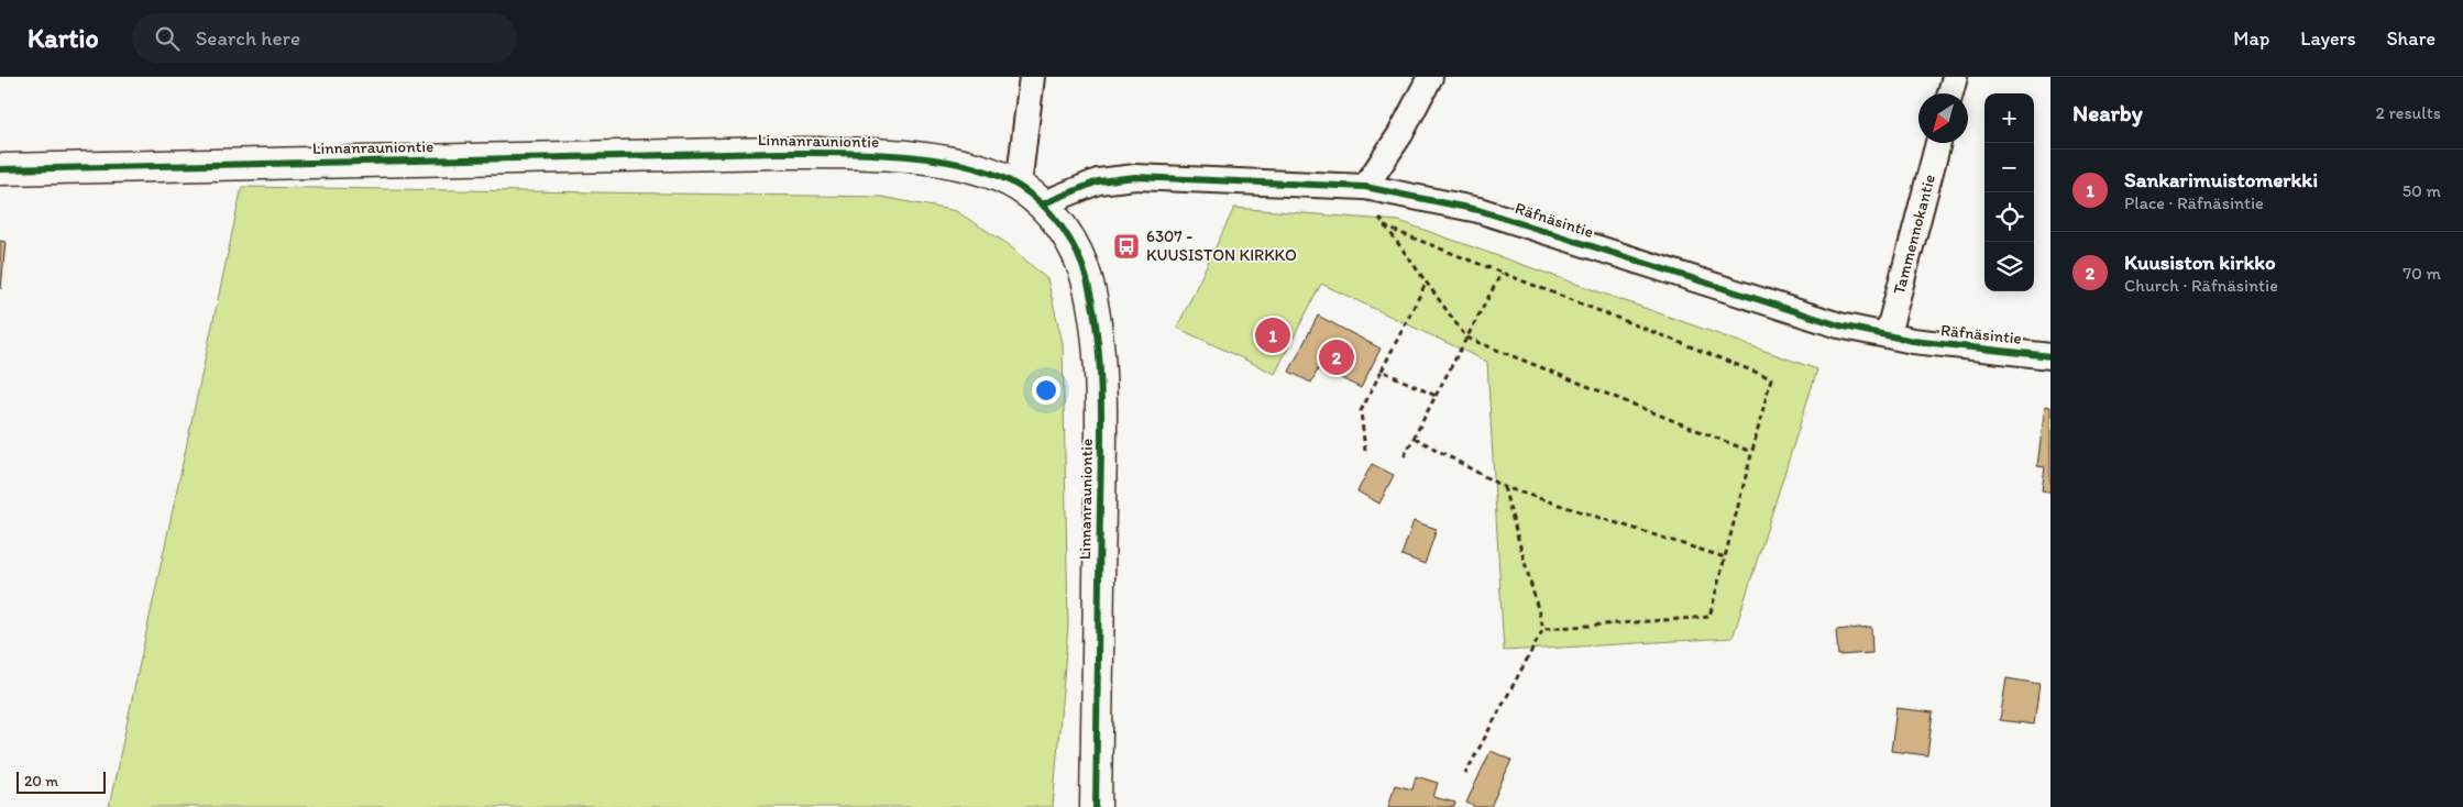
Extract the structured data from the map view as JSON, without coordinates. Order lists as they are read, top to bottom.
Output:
{
  "streets": {
    "street": ["Linnanrauniontie", "Räfnäsintie", "Tammennokantie"]
  },
  "crossings": [
    ["Linnanrauniontie", "Räfnäsintie"],
    ["Räfnäsintie", "Tammennokantie"]
  ],
  "places": {
    "bus stop": ["6307 - KUUSISTON KIRKKO"]
  },
  "scale_bar": "20 m",
  "north": "bottom left",
  "page": {
    "header": "Kartio",
    "search": "Search here",
    "nav": ["Map", "Layers", "Share"],
    "heading": ["Nearby", "2 results"],
    "map_buttons": ["+", "−"],
    "list": [
      {
        "mark": "1",
        "name": "Sankarimuistomerkki",
        "note": "Place · Räfnäsintie",
        "value": "50 m"
      },
      {
        "mark": "2",
        "name": "Kuusiston kirkko",
        "note": "Church · Räfnäsintie",
        "value": "70 m"
      }
    ],
    "pins": ["1", "2"],
    "scale": "20 m"
  }
}
